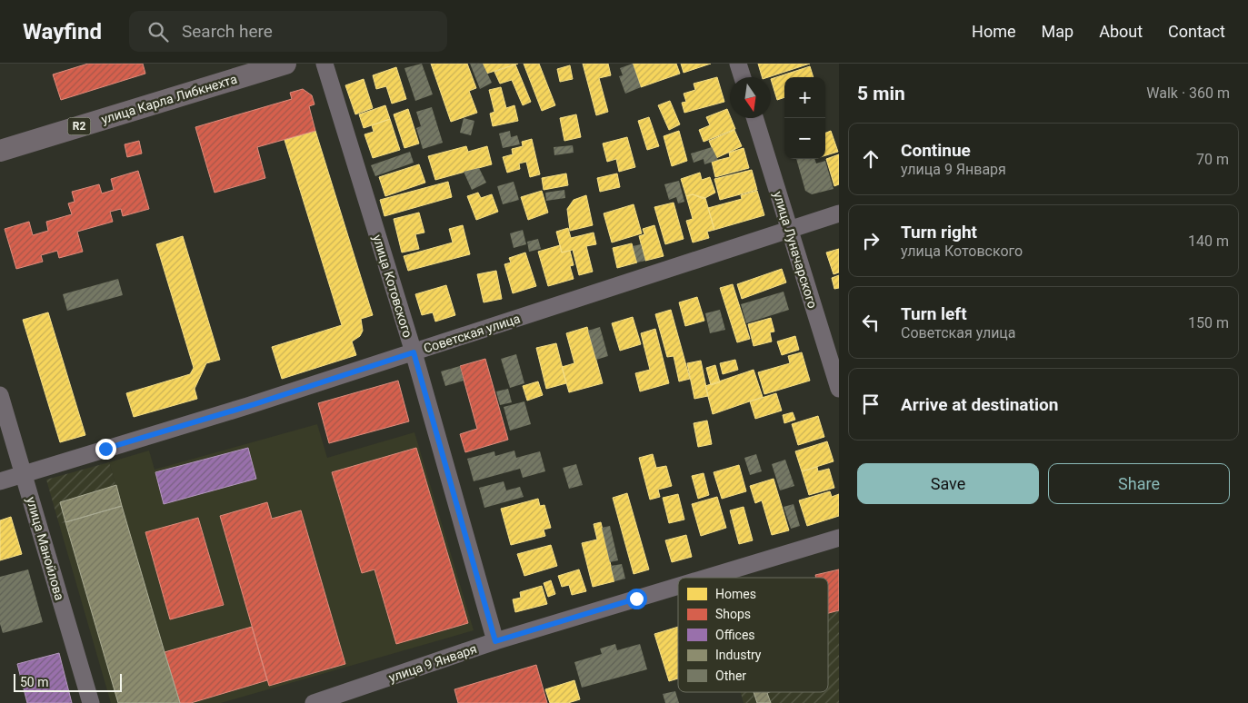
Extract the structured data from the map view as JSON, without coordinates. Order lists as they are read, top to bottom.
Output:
{
  "streets": {
    "main road": ["улица Карла Либкнехта", "R2"],
    "street": [
      "улица Луначарского",
      "улица Котовского",
      "Советская улица",
      "улица Манойлова",
      "улица 9 Января"
    ]
  },
  "crossings": [
    ["улица Луначарского", "Советская улица"],
    ["улица Котовского", "Советская улица"],
    ["улица Котовского", "улица 9 Января"],
    ["Советская улица", "улица Манойлова"]
  ],
  "legend": [
    "Homes",
    "Shops",
    "Offices",
    "Industry",
    "Other"
  ],
  "scale_bar": "50 m",
  "north": "bottom",
  "page": {
    "header": "Wayfind",
    "search": "Search here",
    "nav": [
      "Home",
      "Map",
      "About",
      "Contact"
    ],
    "heading": ["5 min", "Walk · 360 m"],
    "map_buttons": ["+", "−"],
    "list": [
      ["Continue", "улица 9 Января", "70 m"],
      ["Turn right", "улица Котовского", "140 m"],
      ["Turn left", "Советская улица", "150 m"],
      "Arrive at destination"
    ],
    "buttons": ["Save", "Share"],
    "scale": "50 m"
  }
}
